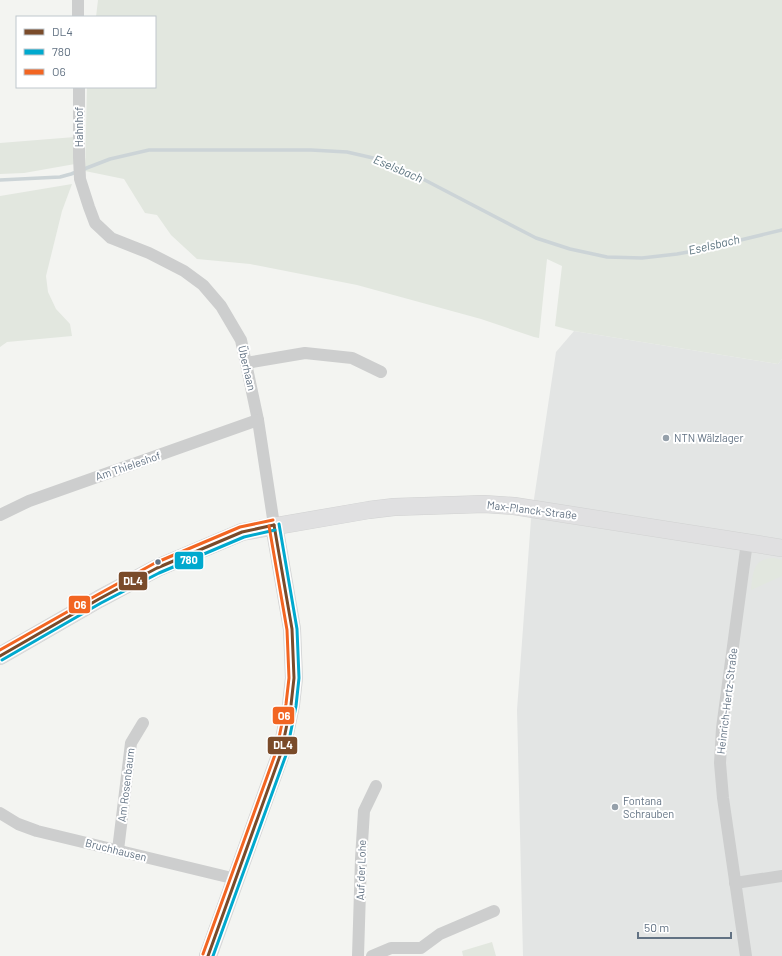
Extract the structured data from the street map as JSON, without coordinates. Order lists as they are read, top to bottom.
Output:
{
  "streets": {
    "street": [
      "Hahnhof",
      "Überhaan",
      "Am Thieleshof",
      "Max-Planck-Straße",
      "Heinrich-Hertz-Straße",
      "Am Rosenbaum",
      "Bruchhausen",
      "Auf der Lohe"
    ]
  },
  "crossings": [
    ["Hahnhof", "Überhaan"],
    ["Überhaan", "Am Thieleshof"],
    ["Überhaan", "Max-Planck-Straße"],
    ["Max-Planck-Straße", "Heinrich-Hertz-Straße"],
    ["Am Rosenbaum", "Bruchhausen"]
  ],
  "water": ["Eselsbach"],
  "places": ["NTN Wälzlager", "Fontana Schrauben"],
  "lines": ["transit line O6", "transit line 780", "transit line DL4"],
  "legend": ["DL4", "780", "O6"],
  "scale_bar": "50 m"
}
